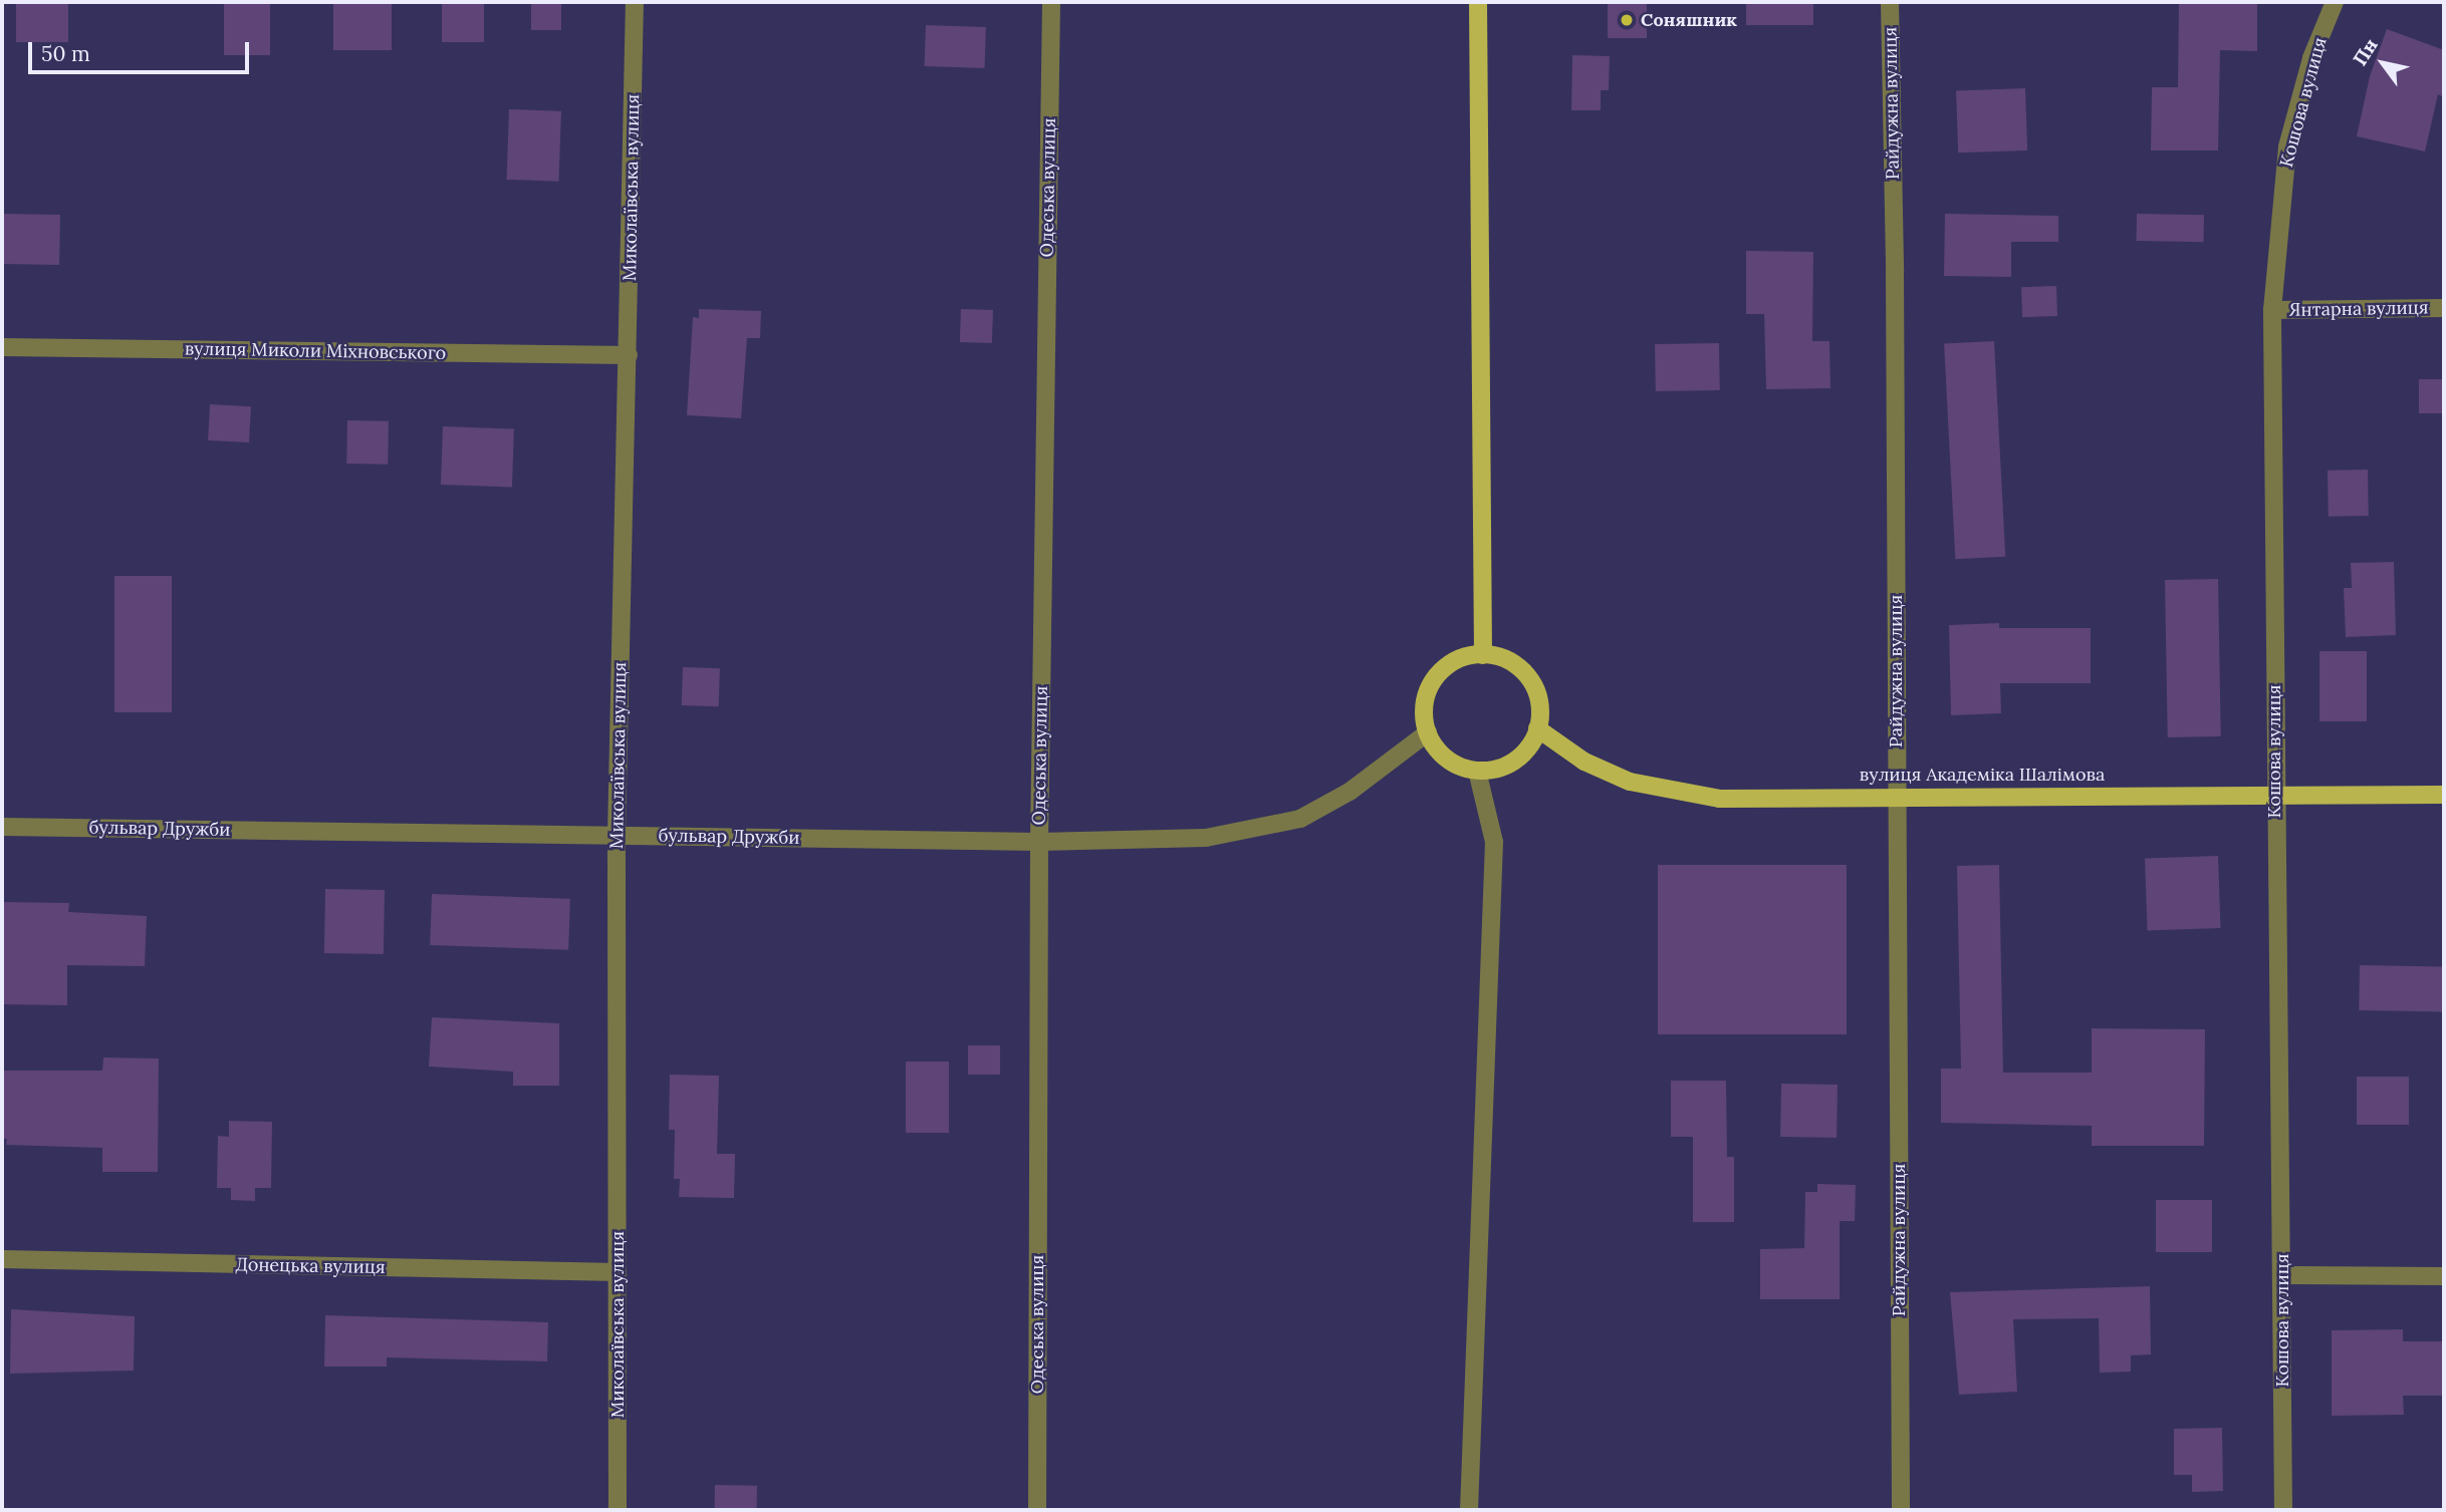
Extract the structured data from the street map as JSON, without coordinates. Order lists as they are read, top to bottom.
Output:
{
  "streets": {
    "main road": ["вулиця Академіка Шалімова"],
    "street": [
      "Кошова вулиця",
      "Райдужна вулиця",
      "Миколаївська вулиця",
      "Одеська вулиця",
      "Янтарна вулиця",
      "вулиця Миколи Міхновського",
      "бульвар Дружби",
      "Донецька вулиця"
    ]
  },
  "crossings": [
    ["Кошова вулиця", "Янтарна вулиця"],
    ["Кошова вулиця", "вулиця Академіка Шалімова"],
    ["Райдужна вулиця", "вулиця Академіка Шалімова"],
    ["Миколаївська вулиця", "вулиця Миколи Міхновського"],
    ["Миколаївська вулиця", "бульвар Дружби"],
    ["Миколаївська вулиця", "Донецька вулиця"],
    ["Одеська вулиця", "бульвар Дружби"],
    ["вулиця Академіка Шалімова", "бульвар Дружби"]
  ],
  "places": ["Соняшник"],
  "scale_bar": "50 m",
  "north": "top left"
}
